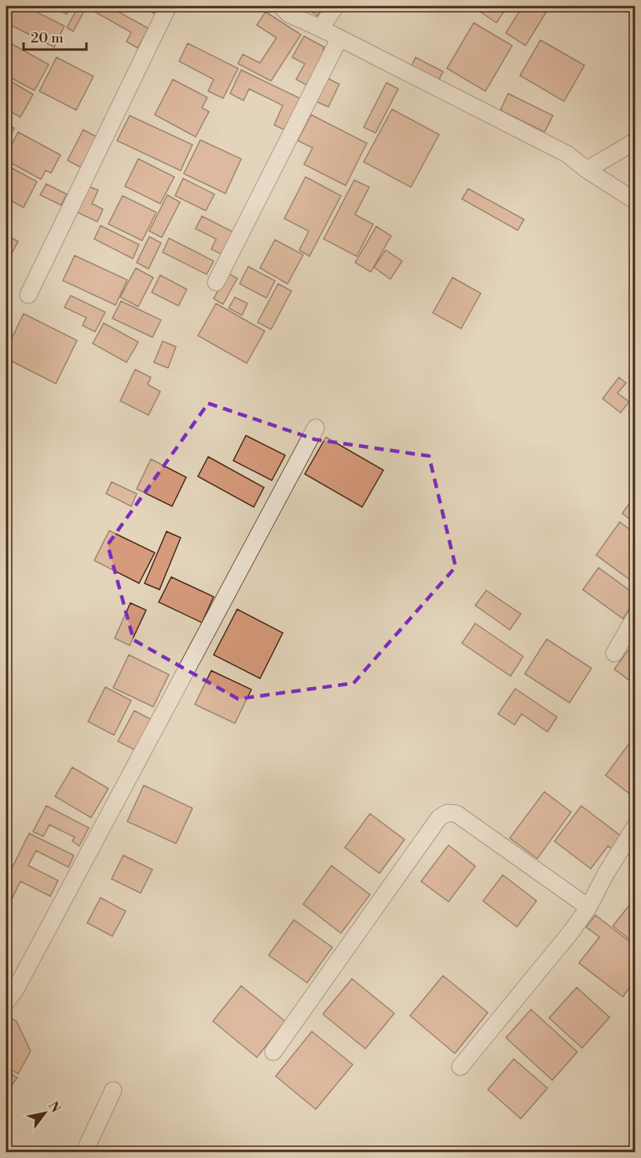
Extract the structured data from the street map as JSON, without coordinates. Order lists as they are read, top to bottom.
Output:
{
  "scale_bar": "20 m",
  "north": "top right"
}
